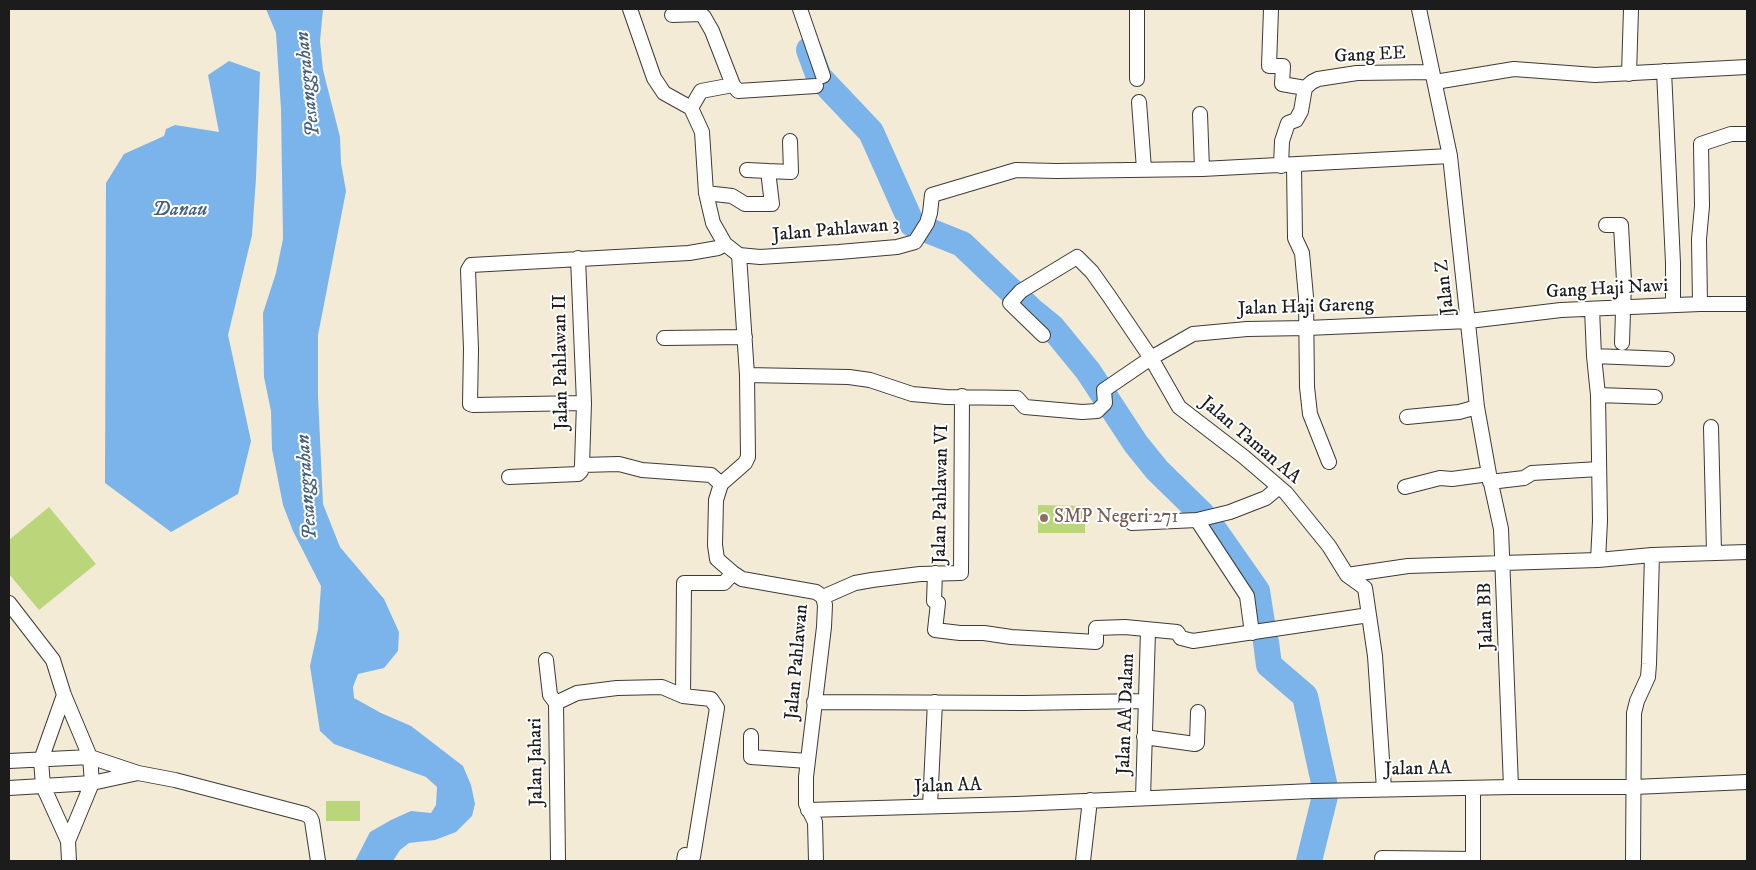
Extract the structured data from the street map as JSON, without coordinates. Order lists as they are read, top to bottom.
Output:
{
  "streets": {
    "street": [
      "Gang EE",
      "Jalan Pahlawan 3",
      "Jalan Z",
      "Gang Haji Nawi",
      "Jalan Haji Gareng",
      "Jalan Pahlawan II",
      "Jalan Taman AA",
      "Jalan Pahlawan VI",
      "Jalan BB",
      "Jalan Pahlawan",
      "Jalan AA Dalam",
      "Jalan Jahari",
      "Jalan AA"
    ]
  },
  "crossings": [
    ["Gang EE", "Jalan Z"],
    ["Jalan Z", "Gang Haji Nawi"],
    ["Jalan Z", "Jalan Haji Gareng"],
    ["Jalan Z", "Jalan BB"],
    ["Gang Haji Nawi", "Jalan Haji Gareng"],
    ["Jalan Haji Gareng", "Jalan Taman AA"],
    ["Jalan Taman AA", "Jalan AA"],
    ["Jalan Pahlawan VI", "Jalan Pahlawan"],
    ["Jalan BB", "Jalan AA"],
    ["Jalan Pahlawan", "Jalan AA"],
    ["Jalan AA Dalam", "Jalan AA"]
  ],
  "water": ["Pesanggrahan", "Danau"],
  "places": ["SMP Negeri 271"]
}
